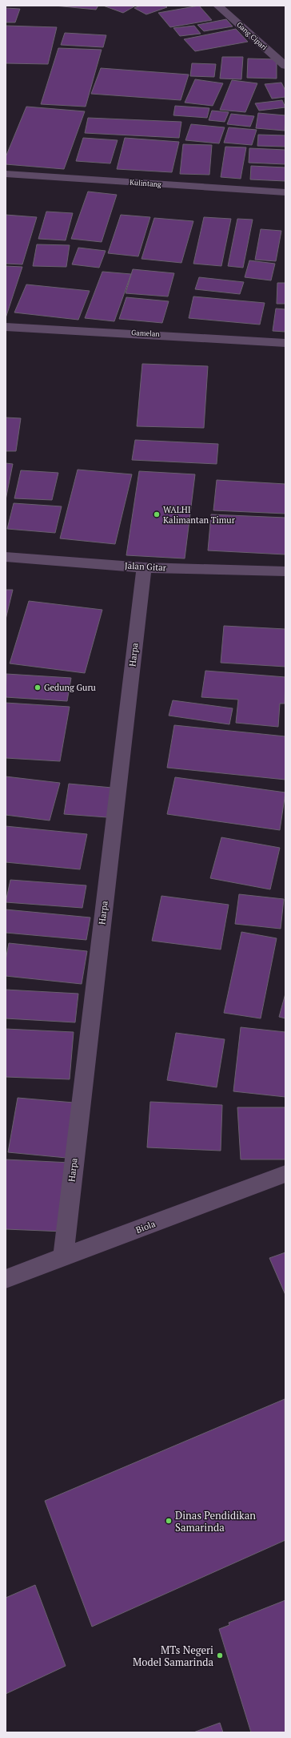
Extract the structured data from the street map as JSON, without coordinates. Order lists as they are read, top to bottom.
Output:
{
  "streets": {
    "street": [
      "Gang Cipari",
      "Kulintang",
      "Gamelan",
      "Jalan Gitar",
      "Harpa",
      "Biola"
    ]
  },
  "crossings": [
    ["Jalan Gitar", "Harpa"],
    ["Harpa", "Biola"]
  ],
  "places": [
    "WALHI Kalimantan Timur",
    "Gedung Guru",
    "Dinas Pendidikan Samarinda",
    "MTs Negeri Model Samarinda"
  ]
}
